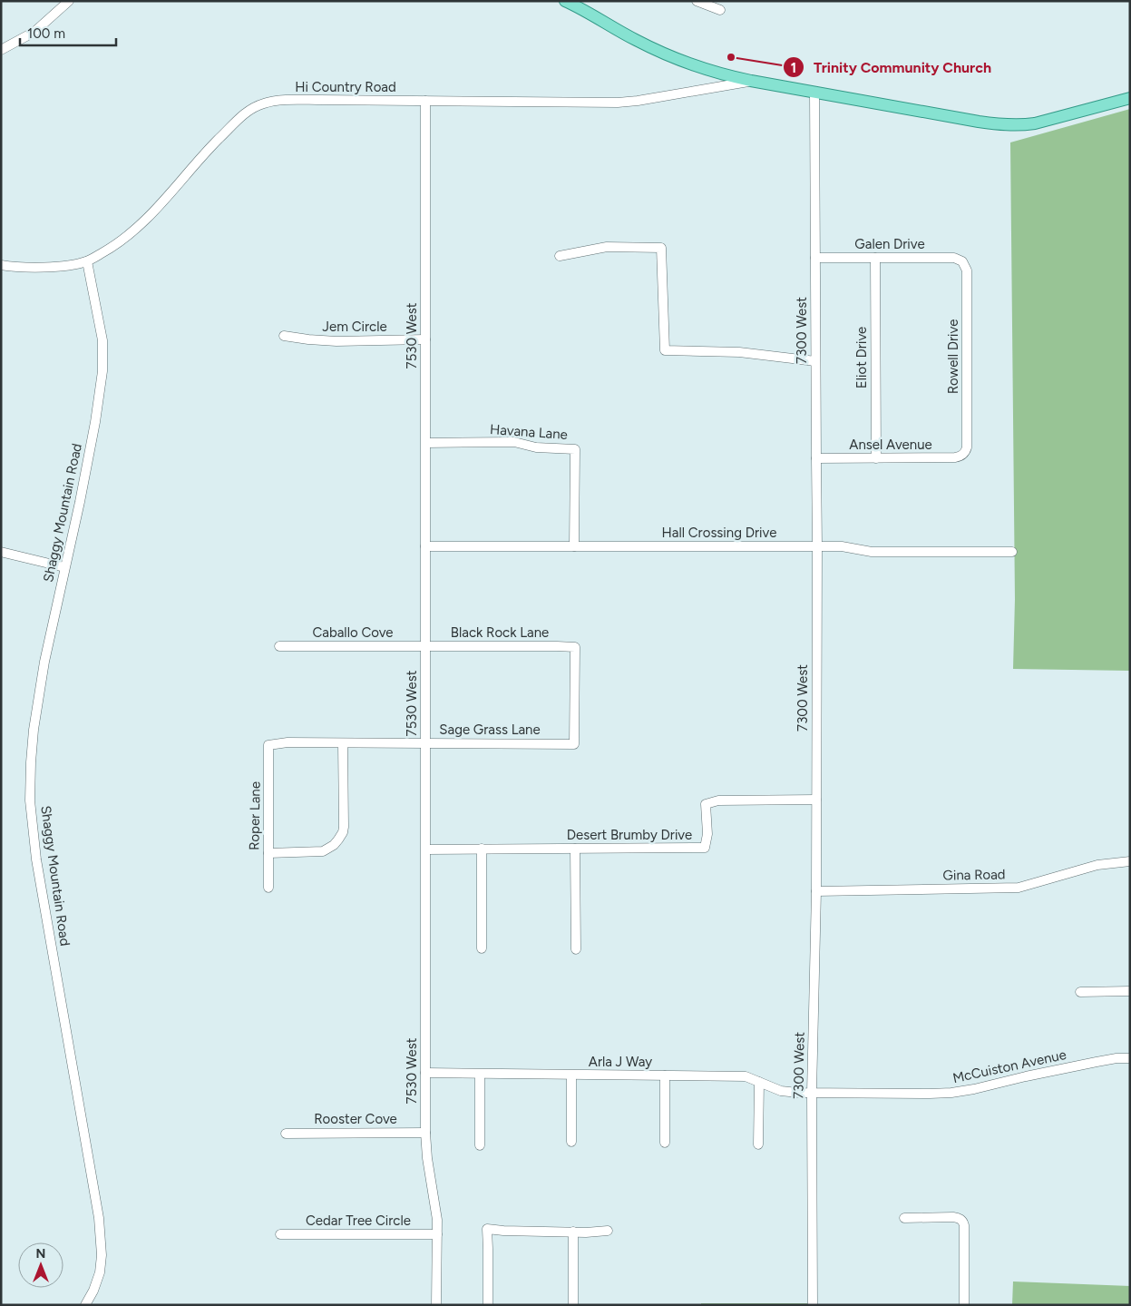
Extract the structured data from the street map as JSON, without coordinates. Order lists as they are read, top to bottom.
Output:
{
  "streets": {
    "street": [
      "Hi Country Road",
      "Galen Drive",
      "Jem Circle",
      "7300 West",
      "7530 West",
      "Rowell Drive",
      "Eliot Drive",
      "Havana Lane",
      "Ansel Avenue",
      "Shaggy Mountain Road",
      "Hall Crossing Drive",
      "Caballo Cove",
      "Black Rock Lane",
      "Sage Grass Lane",
      "Roper Lane",
      "Desert Brumby Drive",
      "Gina Road",
      "Arla J Way",
      "McCuiston Avenue",
      "Rooster Cove",
      "Cedar Tree Circle"
    ]
  },
  "crossings": [
    ["Hi Country Road", "7530 West"],
    ["Hi Country Road", "Shaggy Mountain Road"],
    ["Galen Drive", "7300 West"],
    ["Galen Drive", "Rowell Drive"],
    ["Galen Drive", "Eliot Drive"],
    ["Jem Circle", "7530 West"],
    ["7300 West", "Ansel Avenue"],
    ["7300 West", "Hall Crossing Drive"],
    ["7300 West", "Desert Brumby Drive"],
    ["7300 West", "Gina Road"],
    ["7300 West", "Arla J Way"],
    ["7300 West", "McCuiston Avenue"],
    ["7530 West", "Havana Lane"],
    ["7530 West", "Hall Crossing Drive"],
    ["7530 West", "Caballo Cove"],
    ["7530 West", "Black Rock Lane"],
    ["7530 West", "Sage Grass Lane"],
    ["7530 West", "Desert Brumby Drive"],
    ["7530 West", "Arla J Way"],
    ["7530 West", "Rooster Cove"],
    ["7530 West", "Cedar Tree Circle"],
    ["Rowell Drive", "Ansel Avenue"],
    ["Eliot Drive", "Ansel Avenue"],
    ["Havana Lane", "Hall Crossing Drive"],
    ["Caballo Cove", "Black Rock Lane"],
    ["Black Rock Lane", "Sage Grass Lane"],
    ["Sage Grass Lane", "Roper Lane"],
    ["Arla J Way", "McCuiston Avenue"]
  ],
  "places": ["Trinity Community Church"],
  "scale_bar": "100 m",
  "north": "top"
}
